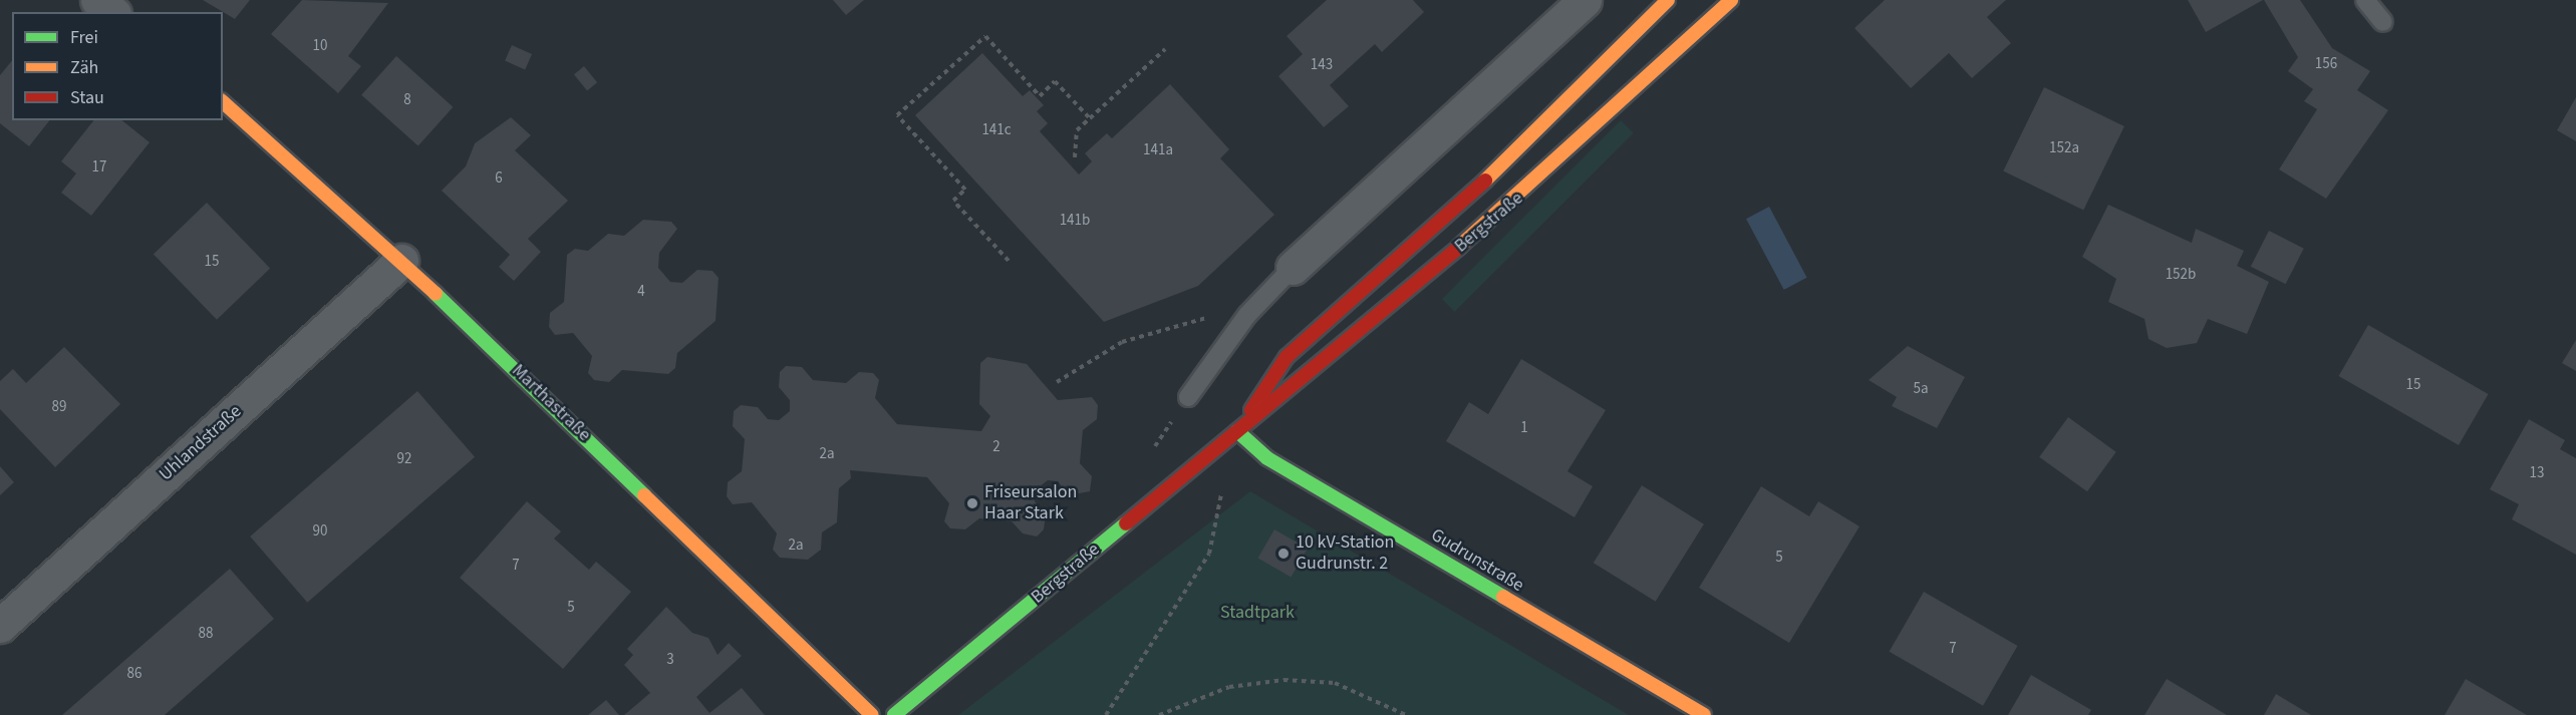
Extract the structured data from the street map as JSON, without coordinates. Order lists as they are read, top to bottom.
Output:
{
  "streets": {
    "street": [
      "Bergstraße",
      "Marthastraße",
      "Uhlandstraße",
      "Gudrunstraße"
    ]
  },
  "crossings": [
    ["Bergstraße", "Gudrunstraße"],
    ["Marthastraße", "Uhlandstraße"]
  ],
  "parks": ["Stadtpark"],
  "places": ["Friseursalon Haar Stark", "10 kV-Station Gudrunstr. 2"],
  "house_numbers": [
    "10",
    "156",
    "143",
    "8",
    "141c",
    "152a",
    "141a",
    "17",
    "6",
    "141b",
    "15",
    "152b",
    "4",
    "15",
    "5a",
    "89",
    "1",
    "2",
    "2a",
    "92",
    "13",
    "90",
    "2a",
    "5",
    "7",
    "5",
    "88",
    "7",
    "3",
    "86"
  ],
  "legend": ["Frei", "Zäh", "Stau"]
}
